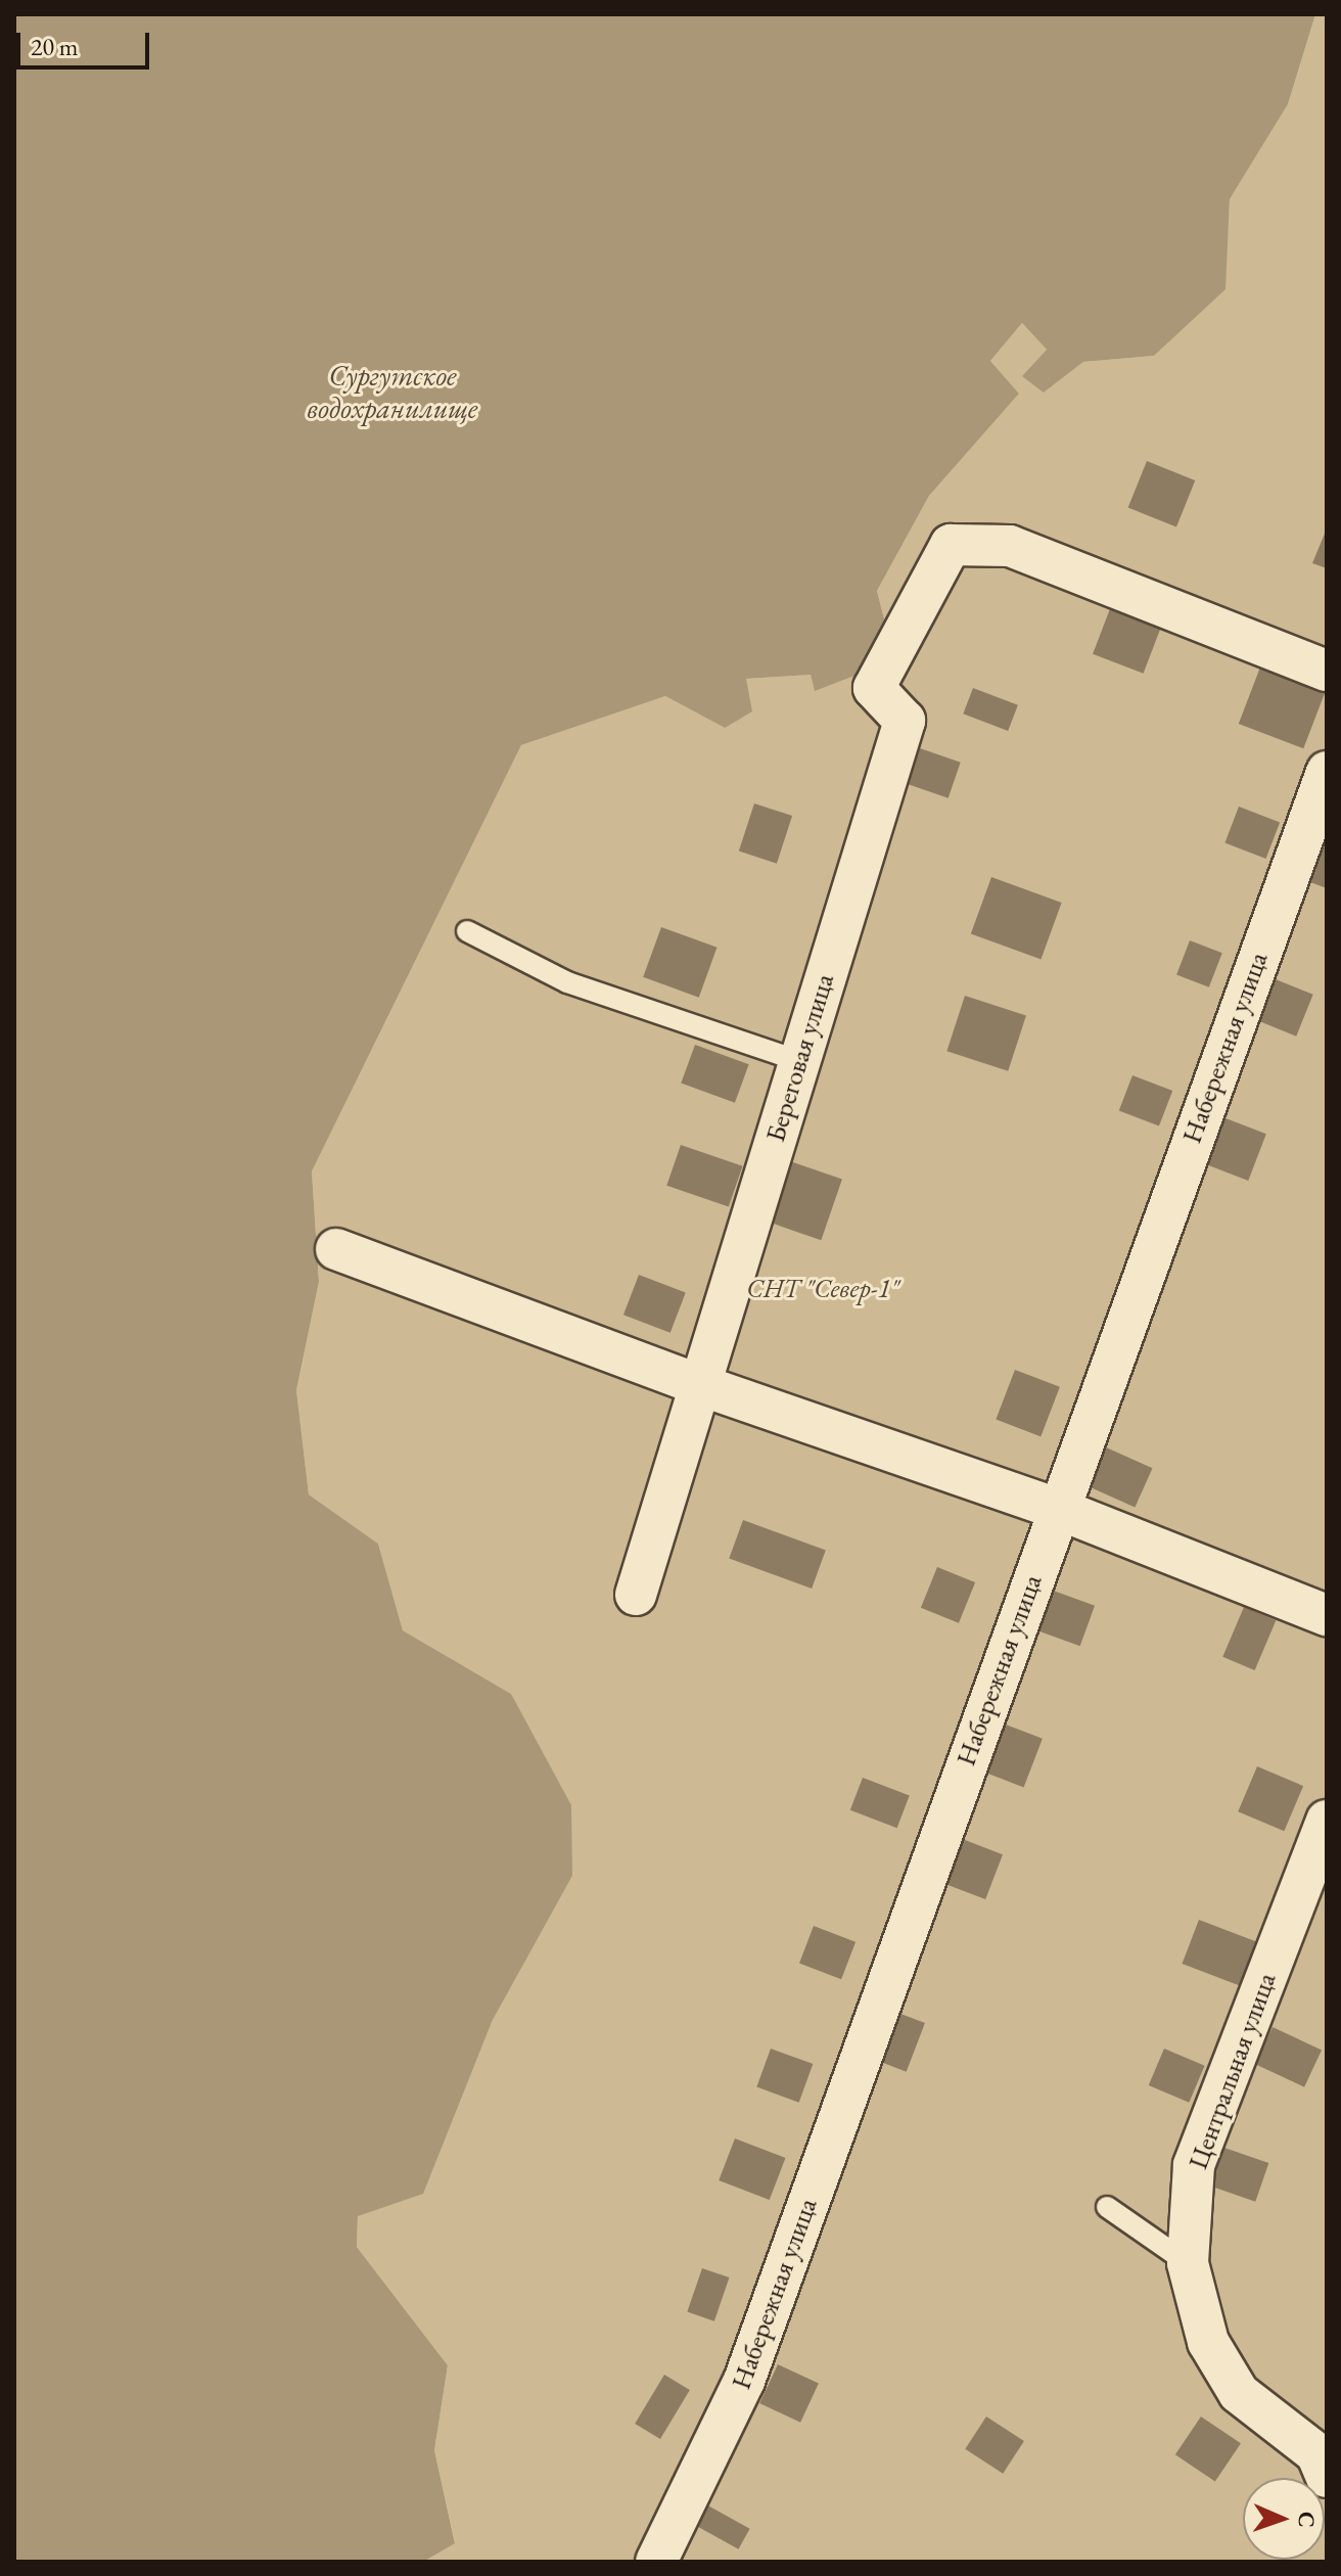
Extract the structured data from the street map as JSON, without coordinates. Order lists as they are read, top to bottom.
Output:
{
  "streets": {
    "street": ["Набережная улица", "Береговая улица", "Центральная улица"]
  },
  "water": ["Сургутское водохранилище"],
  "parks": ["СНТ \"Север-1\""],
  "scale_bar": "20 m",
  "north": "right"
}
